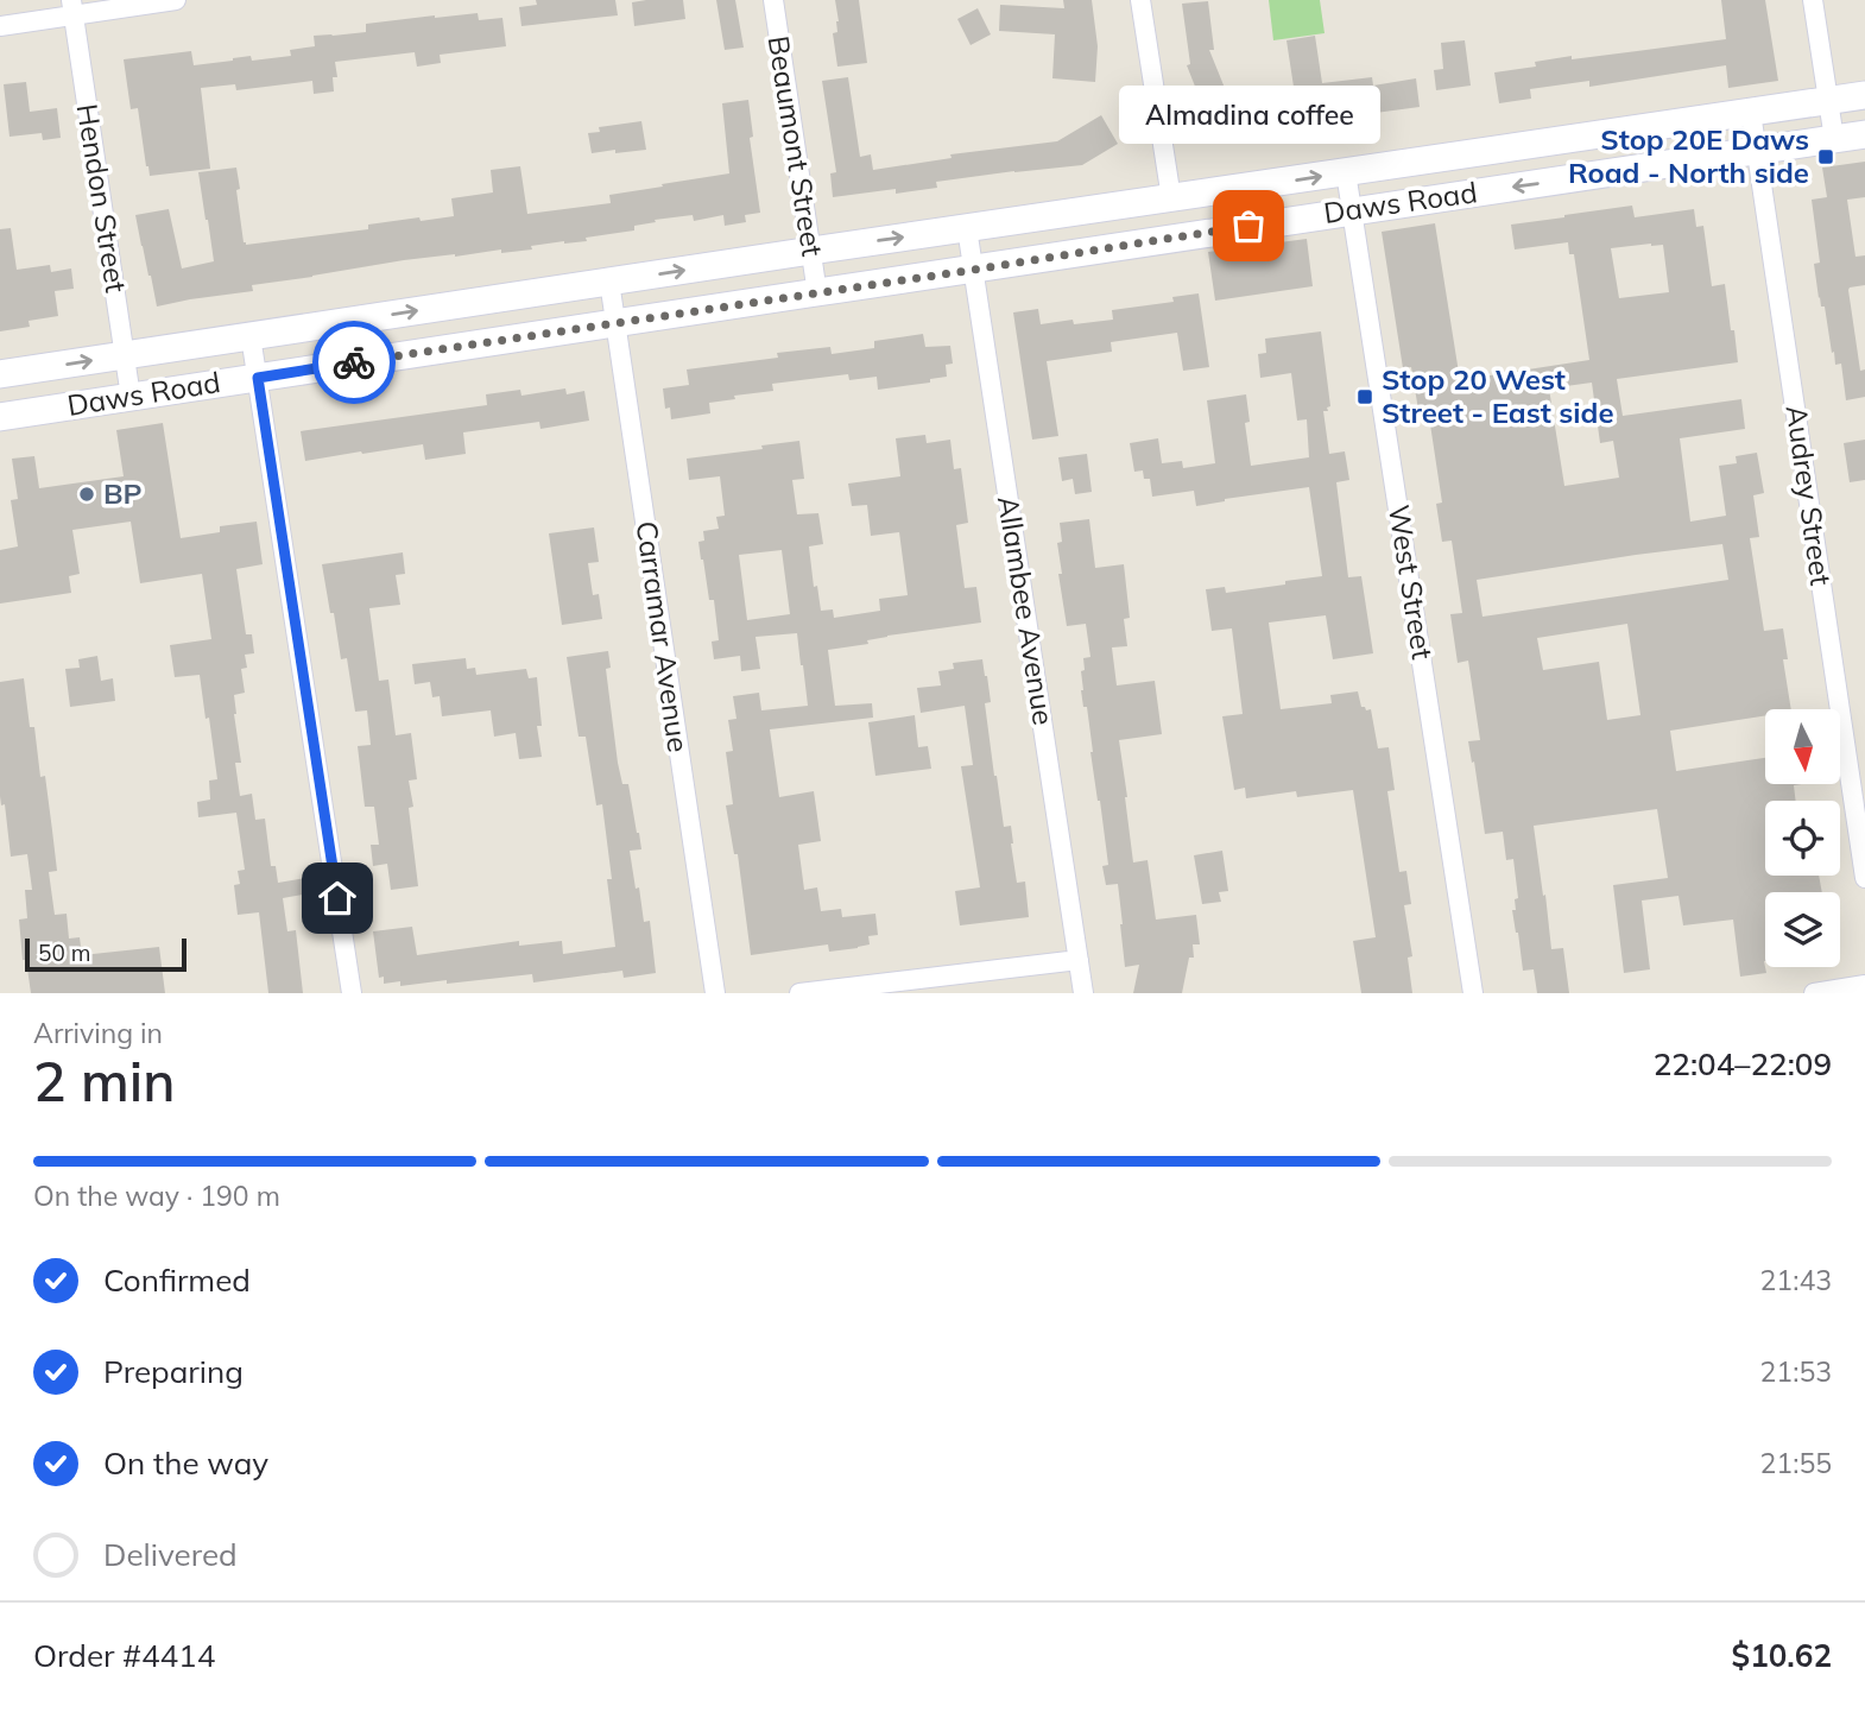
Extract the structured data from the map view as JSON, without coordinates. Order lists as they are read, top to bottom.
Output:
{
  "streets": {
    "main road": ["Daws Road"],
    "street": [
      "Beaumont Street",
      "Hendon Street",
      "Audrey Street",
      "West Street",
      "Allambee Avenue",
      "Carramar Avenue"
    ]
  },
  "crossings": [
    ["Beaumont Street", "Daws Road"],
    ["Hendon Street", "Daws Road"],
    ["Daws Road", "Audrey Street"],
    ["Daws Road", "West Street"],
    ["Daws Road", "Allambee Avenue"],
    ["Daws Road", "Carramar Avenue"]
  ],
  "places": {
    "transit": ["Stop 20E Daws Road - North side", "Stop 20 West Street - East side"],
    "other": ["Almadina coffee", "BP"]
  },
  "scale_bar": "50 m",
  "north": "bottom",
  "page": {
    "bubble": "Almadina coffee",
    "scale": "50 m",
    "heading": ["2 min", "Arriving in", "22:04–22:09"],
    "panel": ["Order #4414", "$10.62"],
    "bar": "On the way · 190 m",
    "list": [
      ["Confirmed", "21:43"],
      ["Preparing", "21:53"],
      ["On the way", "21:55"],
      "Delivered"
    ]
  }
}
